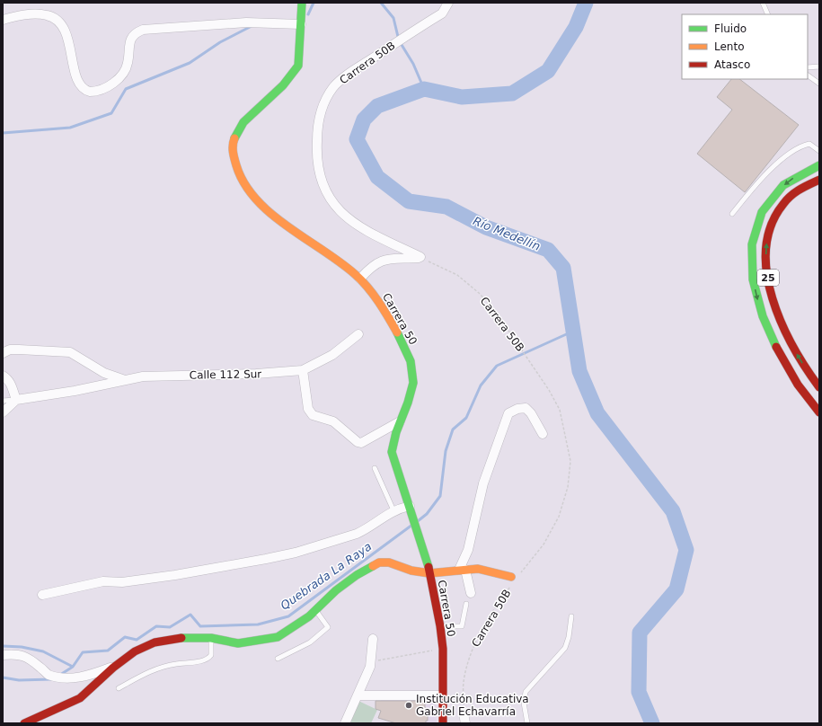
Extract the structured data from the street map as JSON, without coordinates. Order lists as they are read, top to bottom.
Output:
{
  "streets": {
    "main road": ["25", "Carrera 50"],
    "street": ["Carrera 50B", "Calle 112 Sur"]
  },
  "water": ["Río Medellín", "Quebrada La Raya"],
  "places": ["Institución Educativa Gabriel Echavarría"],
  "legend": ["Fluido", "Lento", "Atasco"]
}
